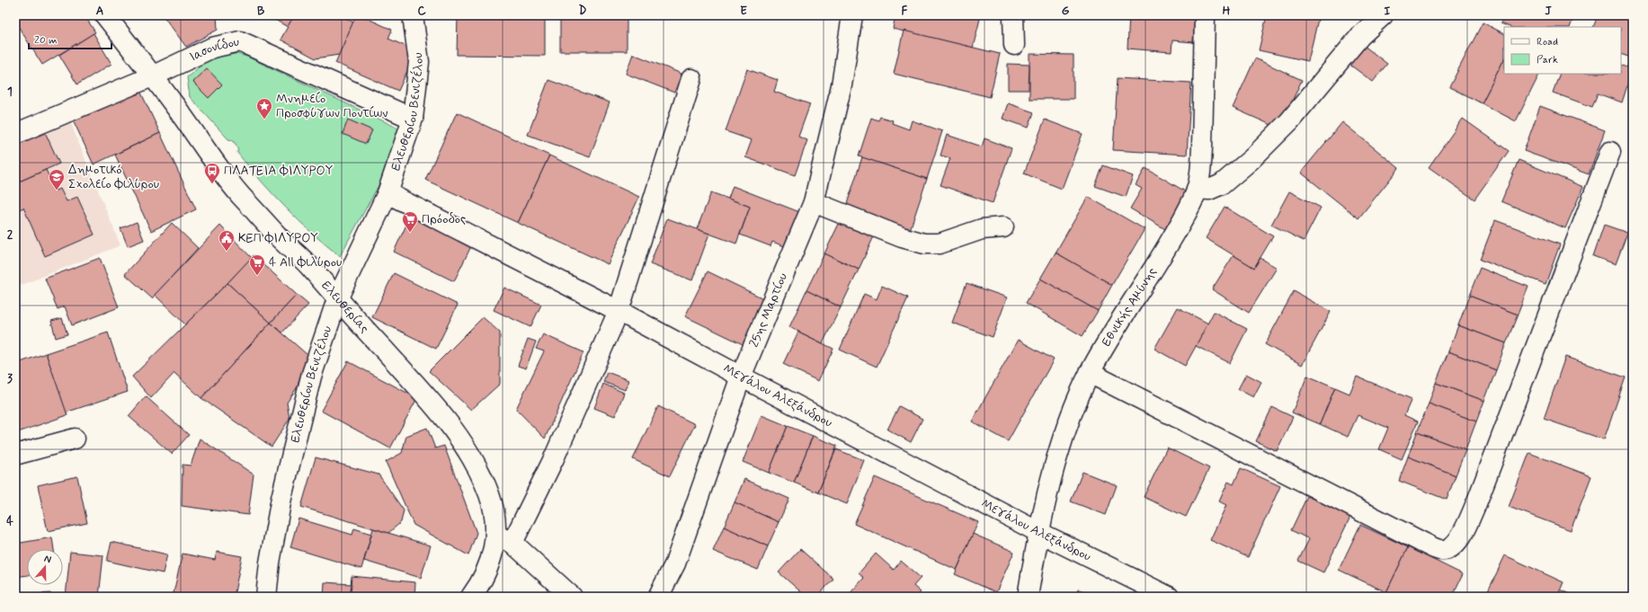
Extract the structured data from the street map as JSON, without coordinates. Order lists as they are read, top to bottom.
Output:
{
  "streets": {
    "street": [
      "Ιασονίδου",
      "Ελευθερίου Βενιζέλου",
      "Ελευθερίας",
      "Εθνικής Αμύνης",
      "25ης Μαρτίου",
      "Μεγάλου Αλεξάνδρου"
    ]
  },
  "crossings": [
    ["Ιασονίδου", "Ελευθερίου Βενιζέλου"],
    ["Ιασονίδου", "Ελευθερίας"],
    ["Ελευθερίου Βενιζέλου", "Ελευθερίας"],
    ["Ελευθερίου Βενιζέλου", "Μεγάλου Αλεξάνδρου"],
    ["Εθνικής Αμύνης", "Μεγάλου Αλεξάνδρου"],
    ["25ης Μαρτίου", "Μεγάλου Αλεξάνδρου"]
  ],
  "places": {
    "place": ["Μνημείο Προσφύγων Ποντίων"],
    "bus stop": ["ΠΛΑΤΕΙΑ ΦΙΛΥΡΟΥ"],
    "school or university": ["Δημοτικό Σχολείο Φιλύρου"],
    "supermarket": ["Πρόοδος", "4 All Φιλύρου"],
    "public building": ["ΚΕΠ ΦΙΛΥΡΟΥ"]
  },
  "legend": ["Road", "Park"],
  "scale_bar": "20 m",
  "north": "top",
  "grid": {
    "columns": [
      "A",
      "B",
      "C",
      "D",
      "E",
      "F",
      "G",
      "H",
      "I",
      "J"
    ],
    "rows": [
      "1",
      "2",
      "3",
      "4"
    ]
  }
}
